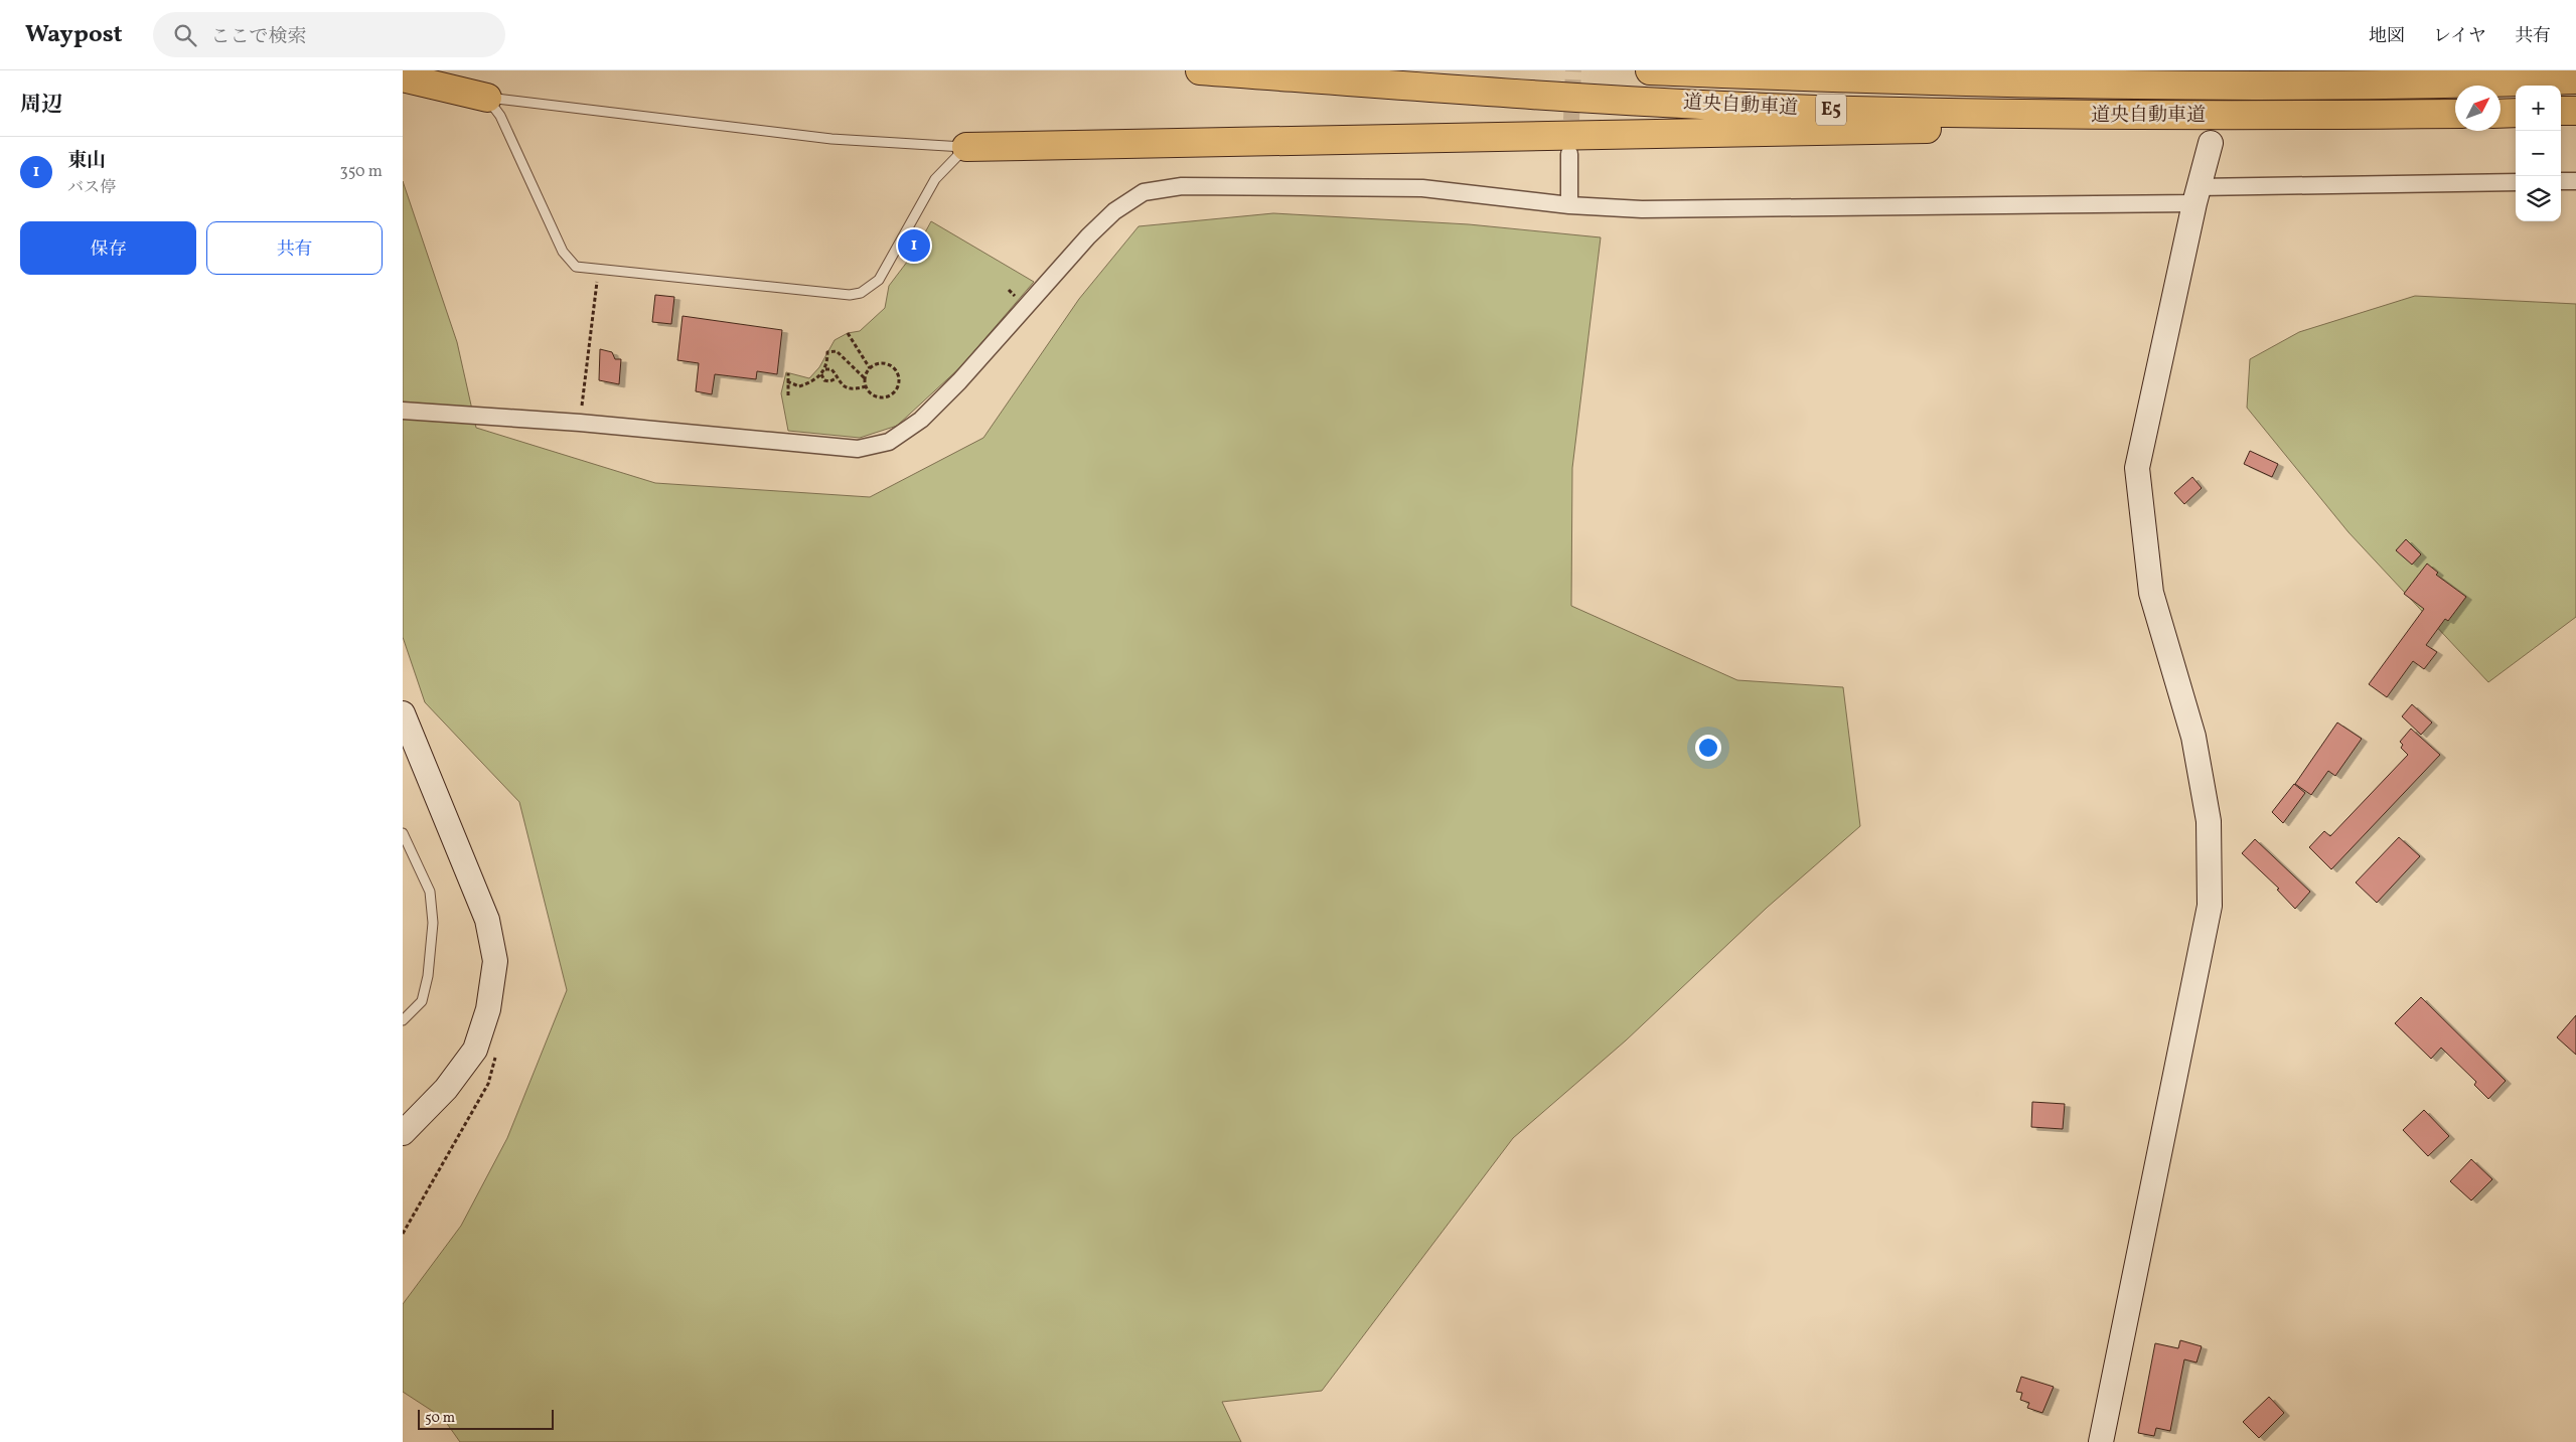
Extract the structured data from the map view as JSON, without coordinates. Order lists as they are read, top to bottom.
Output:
{
  "streets": {
    "highway": ["道央自動車道", "E5"]
  },
  "scale_bar": "50 m",
  "north": "top right",
  "page": {
    "header": "Waypost",
    "search": "ここで検索",
    "nav": ["地図", "レイヤ", "共有"],
    "heading": "周辺",
    "map_buttons": ["+", "−"],
    "list": [
      {
        "mark": "1",
        "name": "東山",
        "note": "バス停",
        "value": "350 m"
      }
    ],
    "buttons": ["保存", "共有"],
    "pins": "1",
    "scale": "50 m"
  }
}
